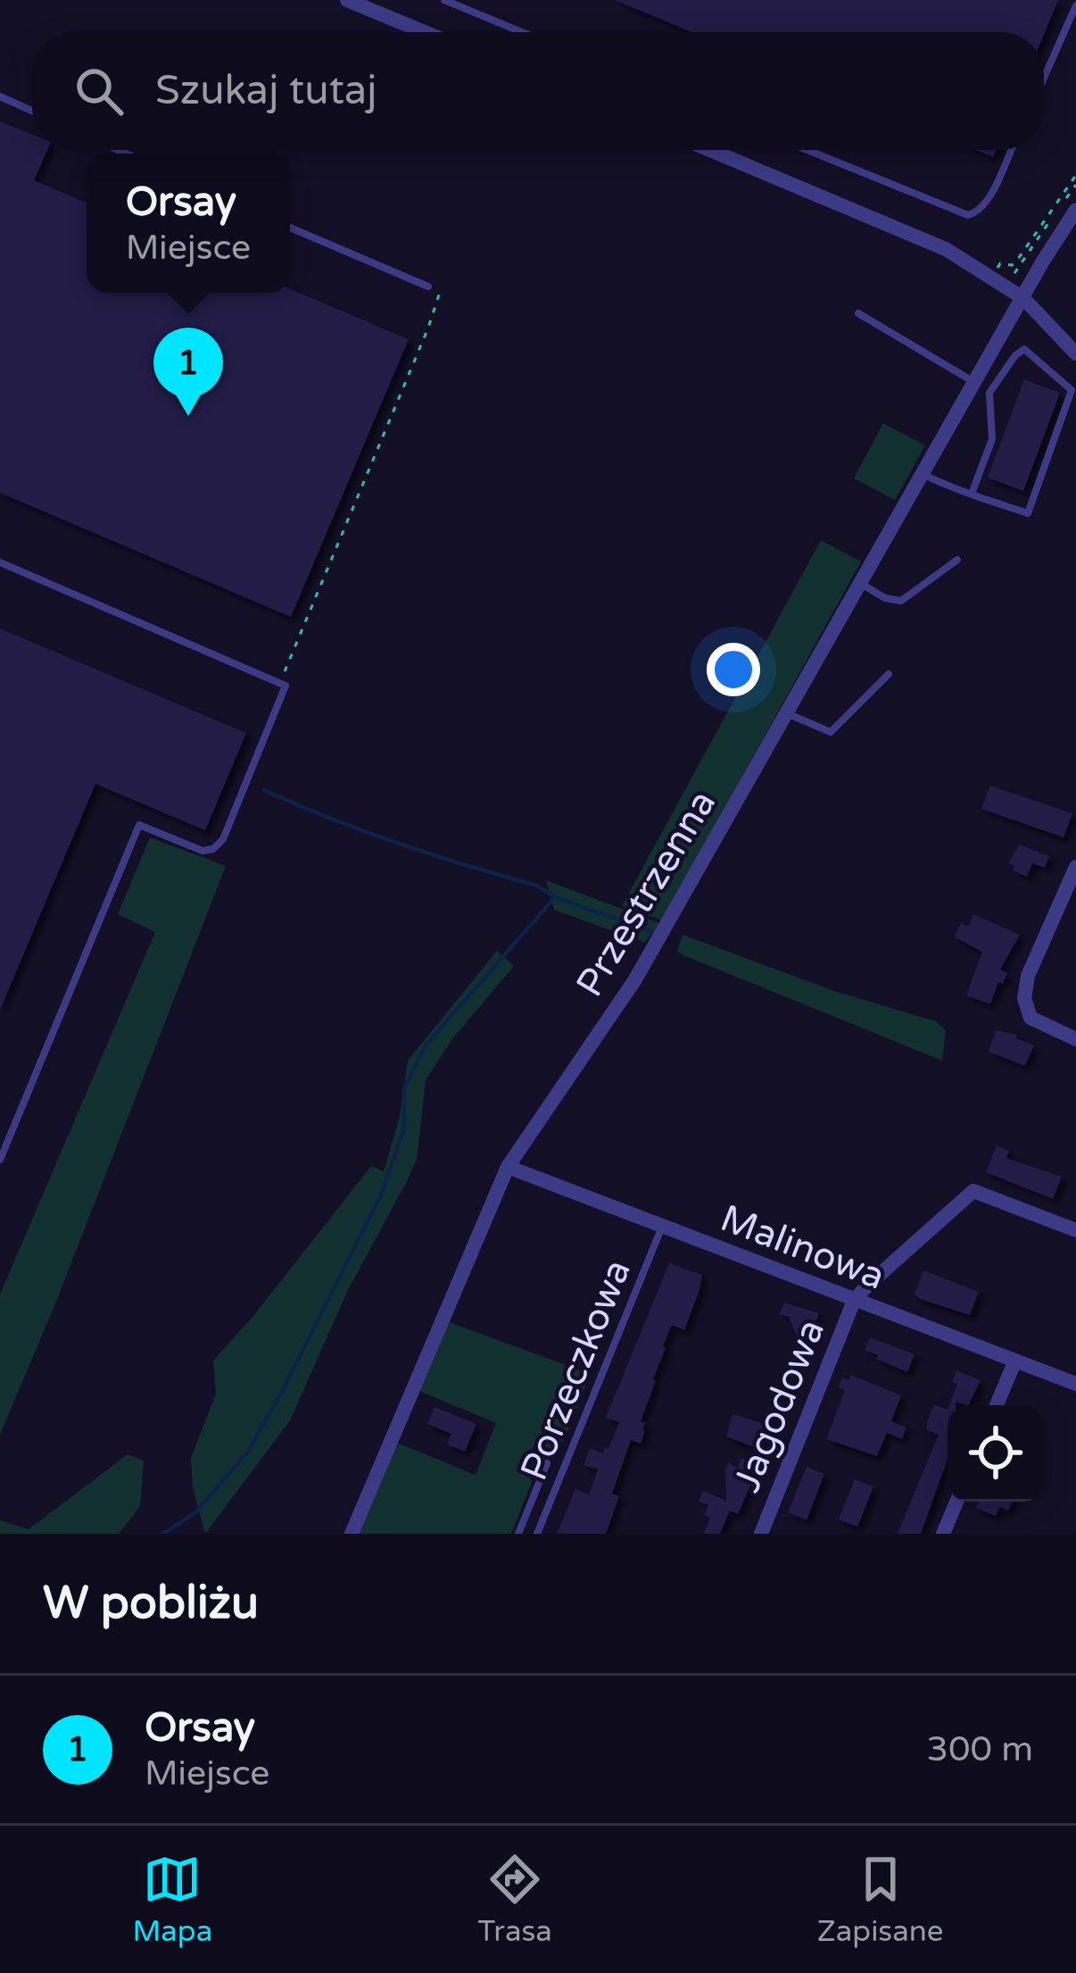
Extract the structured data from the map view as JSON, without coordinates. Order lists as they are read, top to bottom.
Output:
{
  "streets": {
    "street": ["Przestrzenna", "Malinowa", "Jagodowa"],
    "lane": ["Porzeczkowa"]
  },
  "crossings": [
    ["Przestrzenna", "Malinowa"],
    ["Malinowa", "Porzeczkowa"],
    ["Malinowa", "Jagodowa"]
  ],
  "page": {
    "search": "Szukaj tutaj",
    "popup": ["Orsay", "Miejsce"],
    "pins": "1",
    "heading": "W pobliżu",
    "list": [
      {
        "mark": "1",
        "name": "Orsay",
        "note": "Miejsce",
        "value": "300 m"
      }
    ],
    "nav": ["Mapa", "Trasa", "Zapisane"]
  }
}
